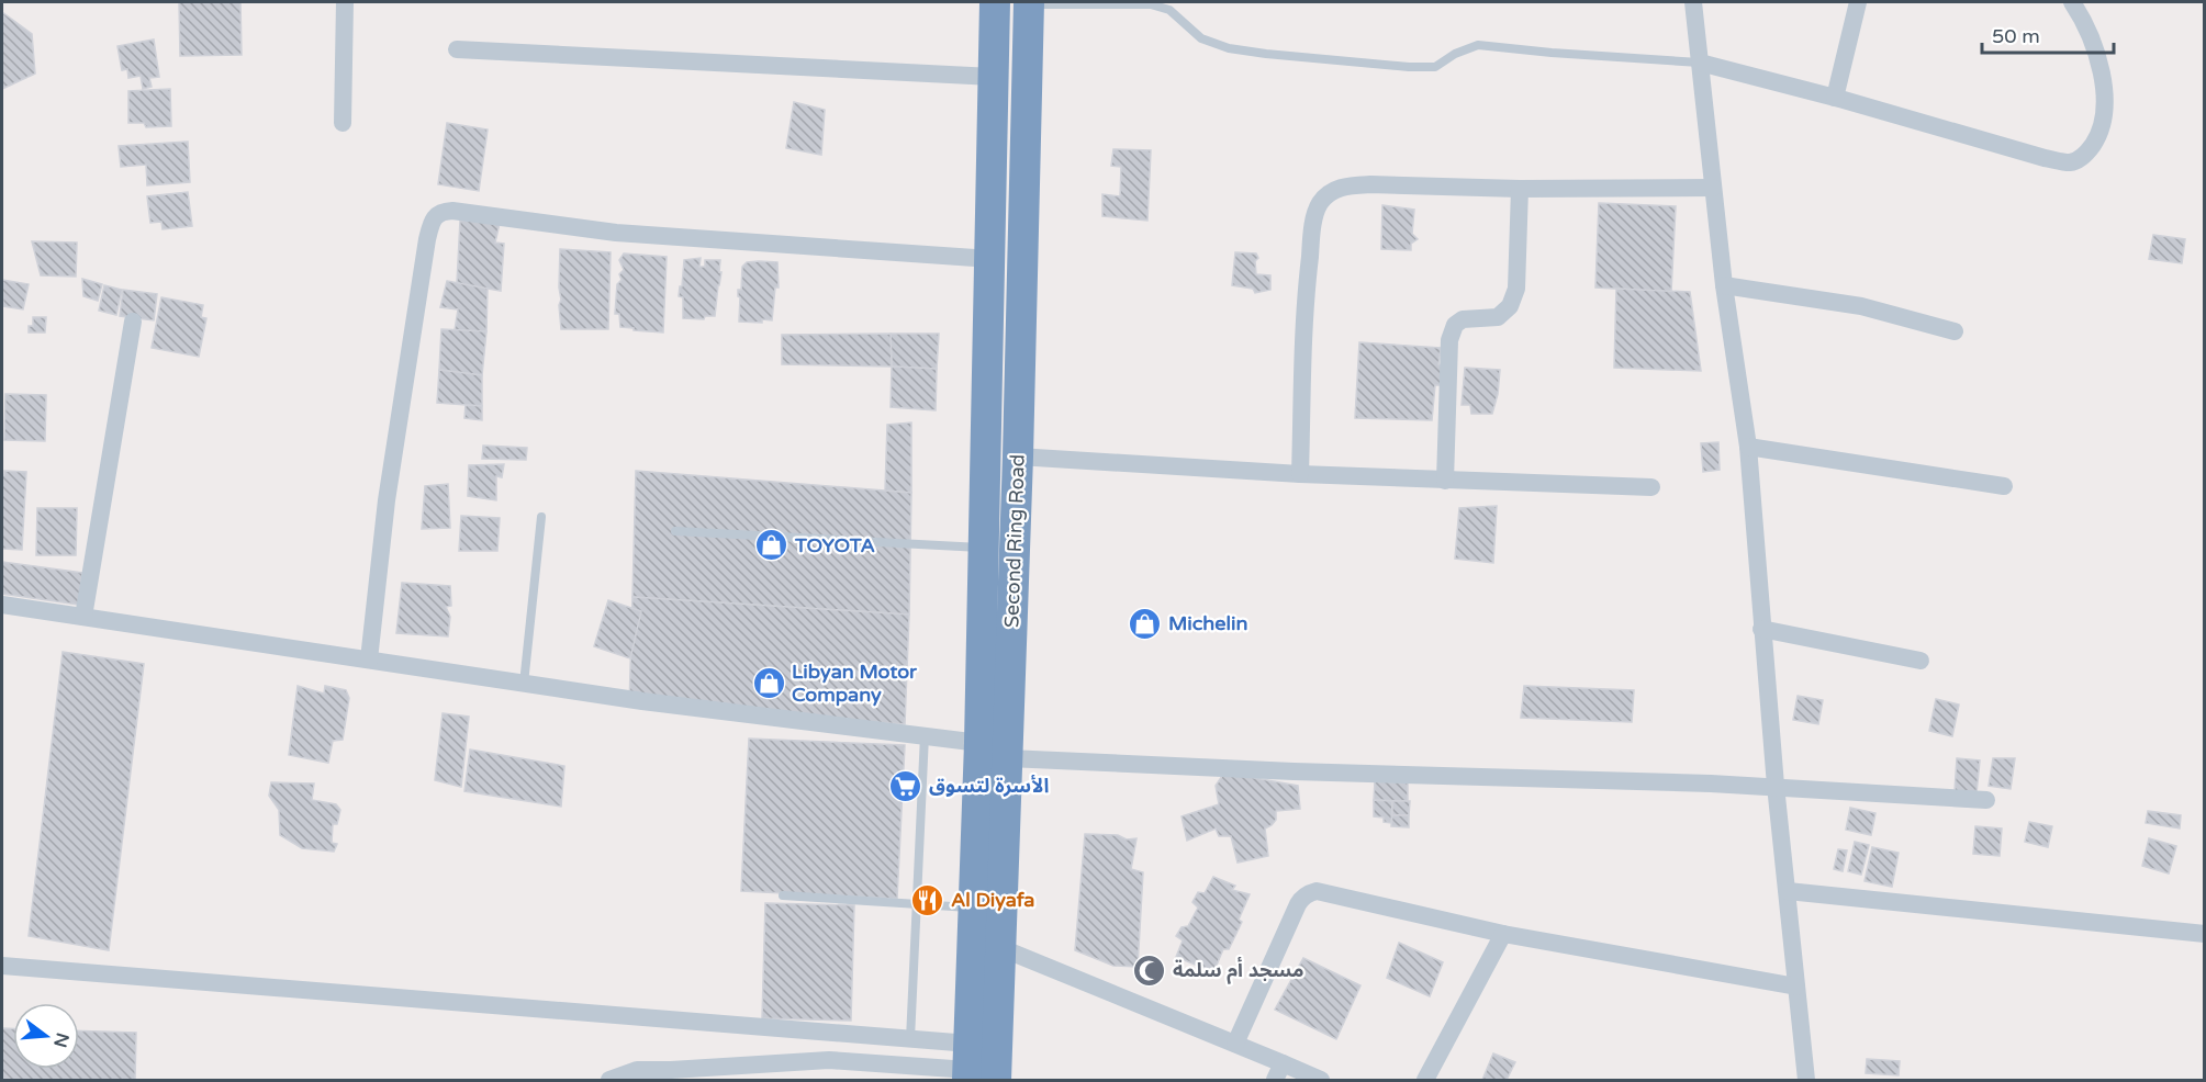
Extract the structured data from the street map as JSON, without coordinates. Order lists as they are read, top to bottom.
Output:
{
  "streets": {
    "highway": ["Second Ring Road"]
  },
  "places": {
    "shop": ["TOYOTA", "Michelin", "Libyan Motor Company"],
    "supermarket": ["الأسرة لتسوق"],
    "restaurant": ["Al Diyafa"],
    "mosque": ["مسجد أم سلمة"]
  },
  "scale_bar": "50 m",
  "north": "right"
}
